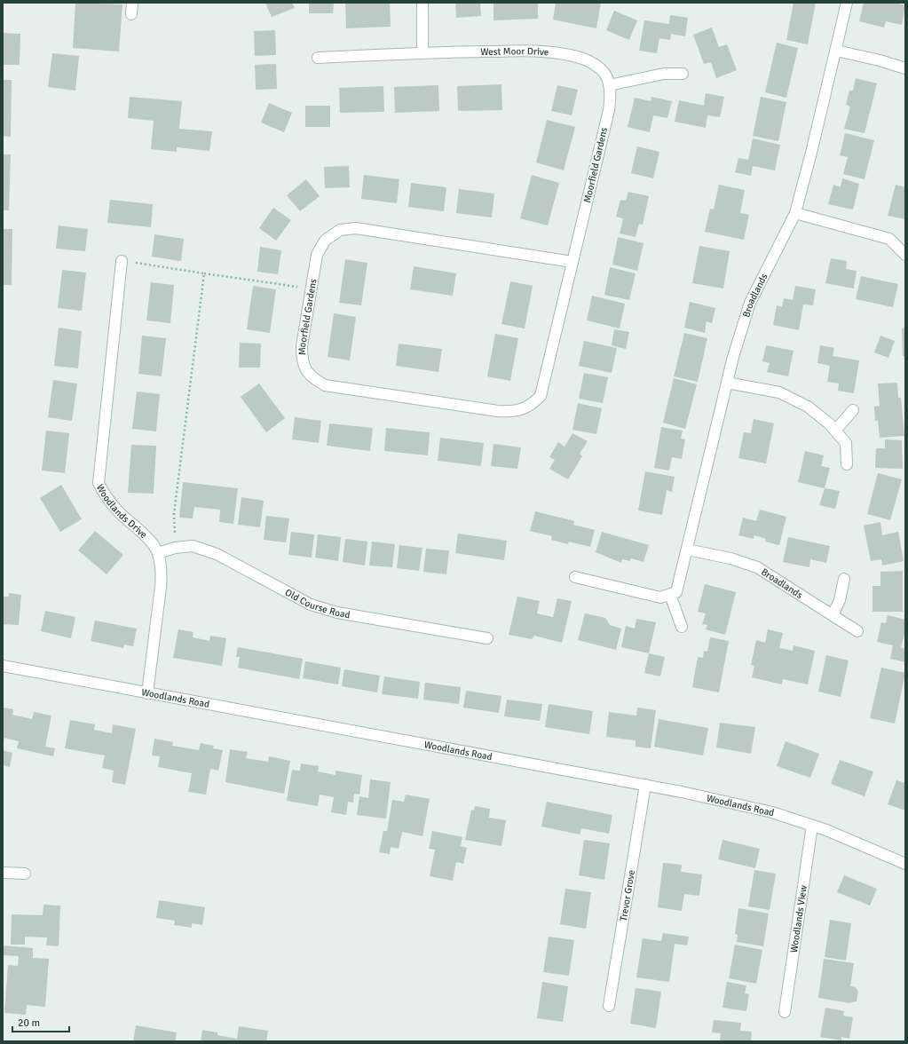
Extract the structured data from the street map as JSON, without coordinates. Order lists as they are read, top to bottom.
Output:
{
  "streets": {
    "street": [
      "West Moor Drive",
      "Moorfield Gardens",
      "Broadlands",
      "Woodlands Drive",
      "Old Course Road",
      "Woodlands Road",
      "Trevor Grove",
      "Woodlands View"
    ]
  },
  "crossings": [
    ["West Moor Drive", "Moorfield Gardens"],
    ["Woodlands Drive", "Old Course Road"],
    ["Woodlands Drive", "Woodlands Road"],
    ["Woodlands Road", "Trevor Grove"],
    ["Woodlands Road", "Woodlands View"]
  ],
  "scale_bar": "20 m"
}
